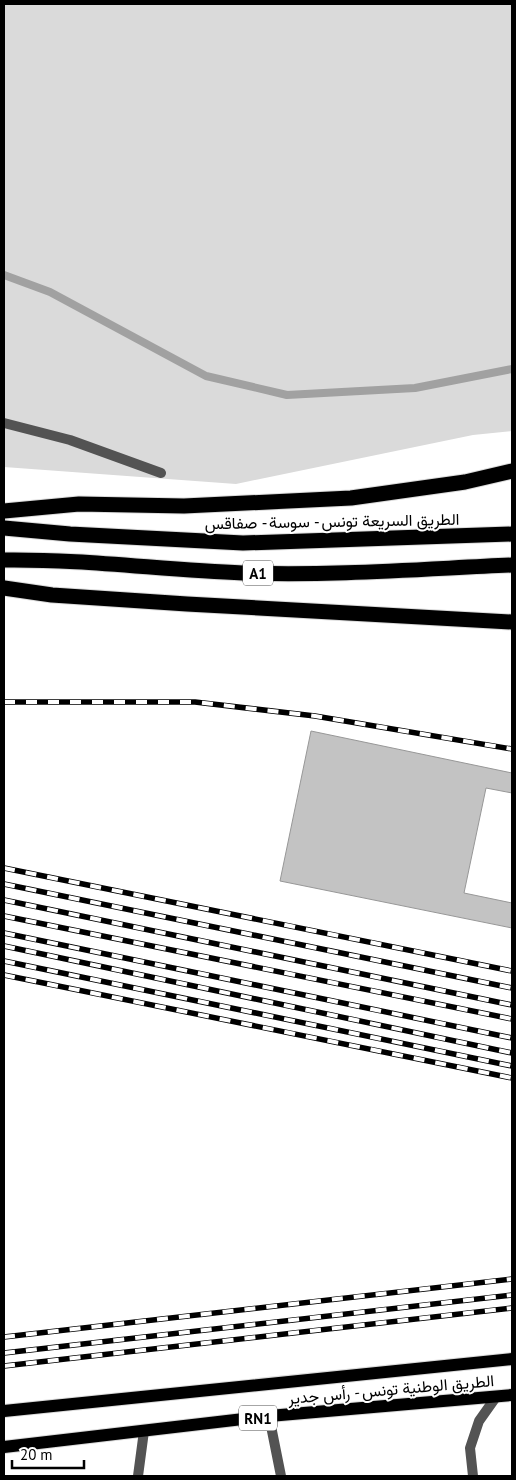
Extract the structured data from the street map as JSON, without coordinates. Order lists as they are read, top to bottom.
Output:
{
  "streets": {
    "highway": ["الطريق السريعة تونس - سوسة - صفاقس", "A1"],
    "main road": ["الطريق الوطنية تونس - رأس جدير", "RN1"]
  },
  "scale_bar": "20 m"
}
